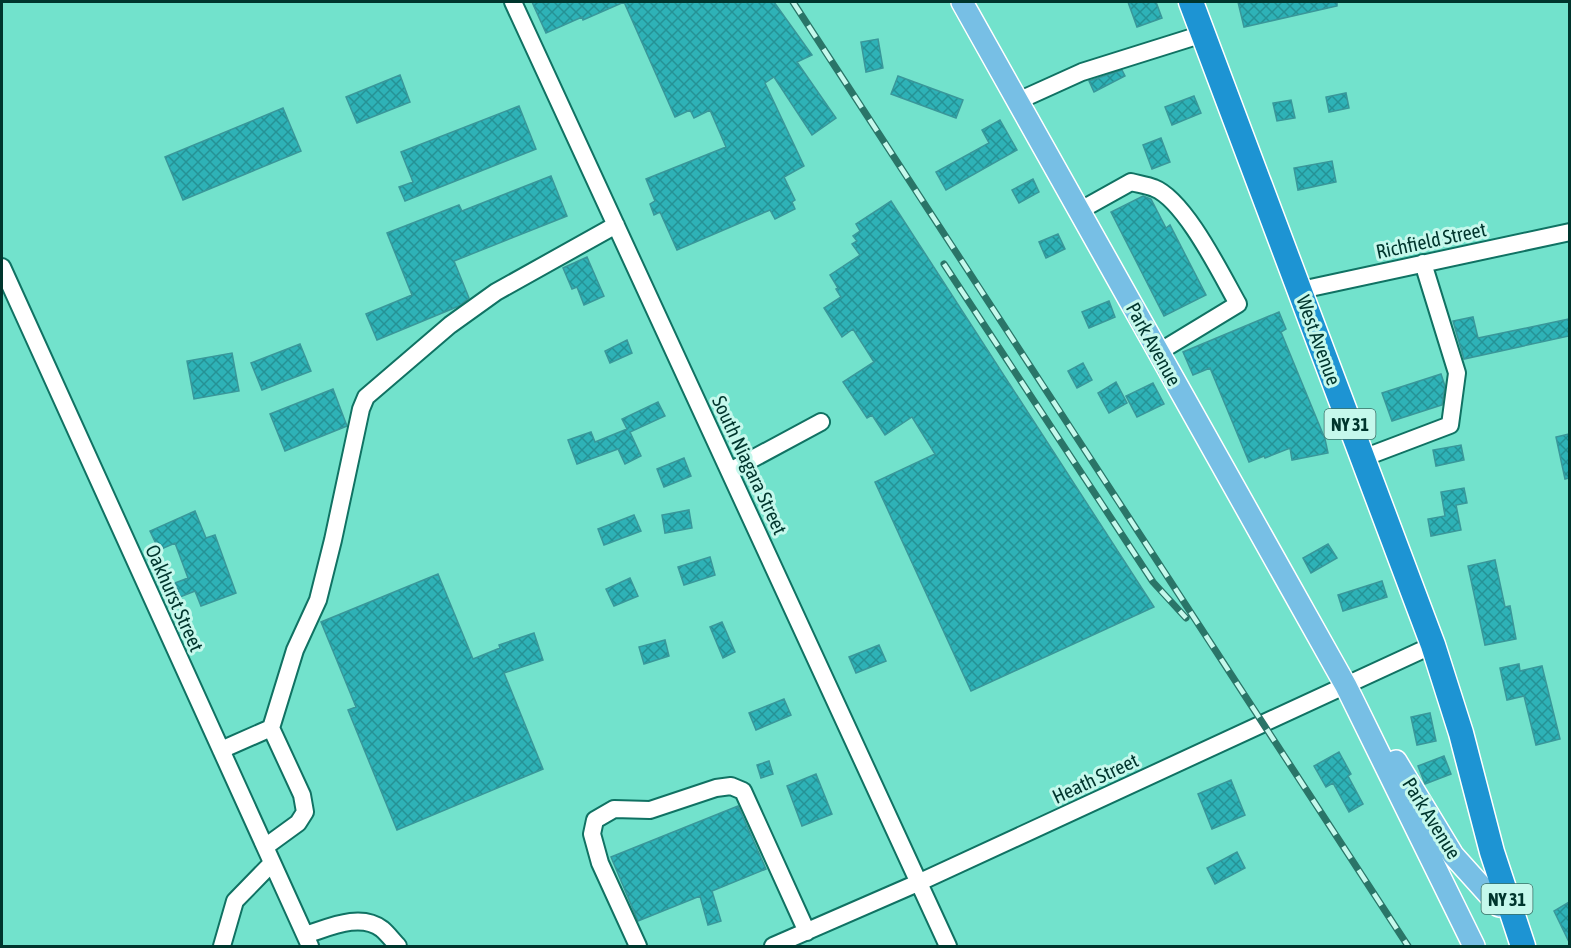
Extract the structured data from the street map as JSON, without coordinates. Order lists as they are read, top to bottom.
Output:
{
  "streets": {
    "highway": ["West Avenue", "NY 31"],
    "main road": ["Park Avenue"],
    "street": [
      "Richfield Street",
      "South Niagara Street",
      "Oakhurst Street",
      "Heath Street"
    ]
  },
  "crossings": [
    ["Richfield Street", "West Avenue"],
    ["West Avenue", "NY 31"],
    ["West Avenue", "Heath Street"],
    ["Park Avenue", "NY 31"],
    ["Park Avenue", "Heath Street"],
    ["South Niagara Street", "Heath Street"]
  ]
}
